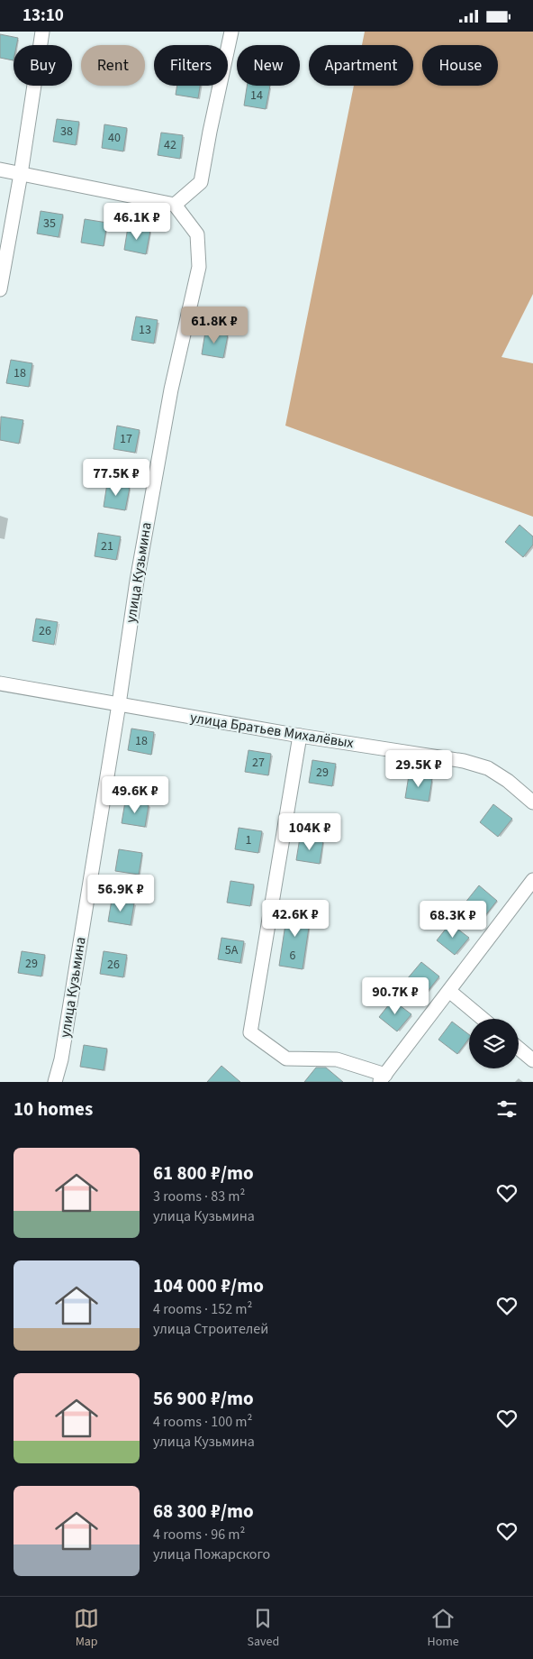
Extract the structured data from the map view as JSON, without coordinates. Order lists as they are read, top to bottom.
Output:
{
  "streets": {
    "street": ["улица Кузьмина", "улица Братьев Михалёвых"]
  },
  "crossings": [
    ["улица Кузьмина", "улица Братьев Михалёвых"]
  ],
  "house_numbers": [
    "14",
    "38",
    "40",
    "42",
    "35",
    "13",
    "18",
    "17",
    "21",
    "26",
    "18",
    "27",
    "29",
    "1",
    "5А",
    "6",
    "29",
    "26"
  ],
  "page": {
    "status": "13:10",
    "chip": [
      "Buy",
      "Rent",
      "Filters",
      "New",
      "Apartment",
      "House"
    ],
    "price": [
      "46.1K ₽",
      "61.8K ₽",
      "77.5K ₽",
      "29.5K ₽",
      "49.6K ₽",
      "104K ₽",
      "56.9K ₽",
      "42.6K ₽",
      "68.3K ₽",
      "90.7K ₽"
    ],
    "heading": "10 homes",
    "list": [
      {
        "name": "61 800 ₽/mo",
        "note": "3 rooms · 83 m² · улица Кузьмина"
      },
      {
        "name": "104 000 ₽/mo",
        "note": "4 rooms · 152 m² · улица Строителей"
      },
      {
        "name": "56 900 ₽/mo",
        "note": "4 rooms · 100 m² · улица Кузьмина"
      },
      {
        "name": "68 300 ₽/mo",
        "note": "4 rooms · 96 m² · улица Пожарского"
      }
    ],
    "tabs": ["Map", "Saved", "Home"]
  }
}
